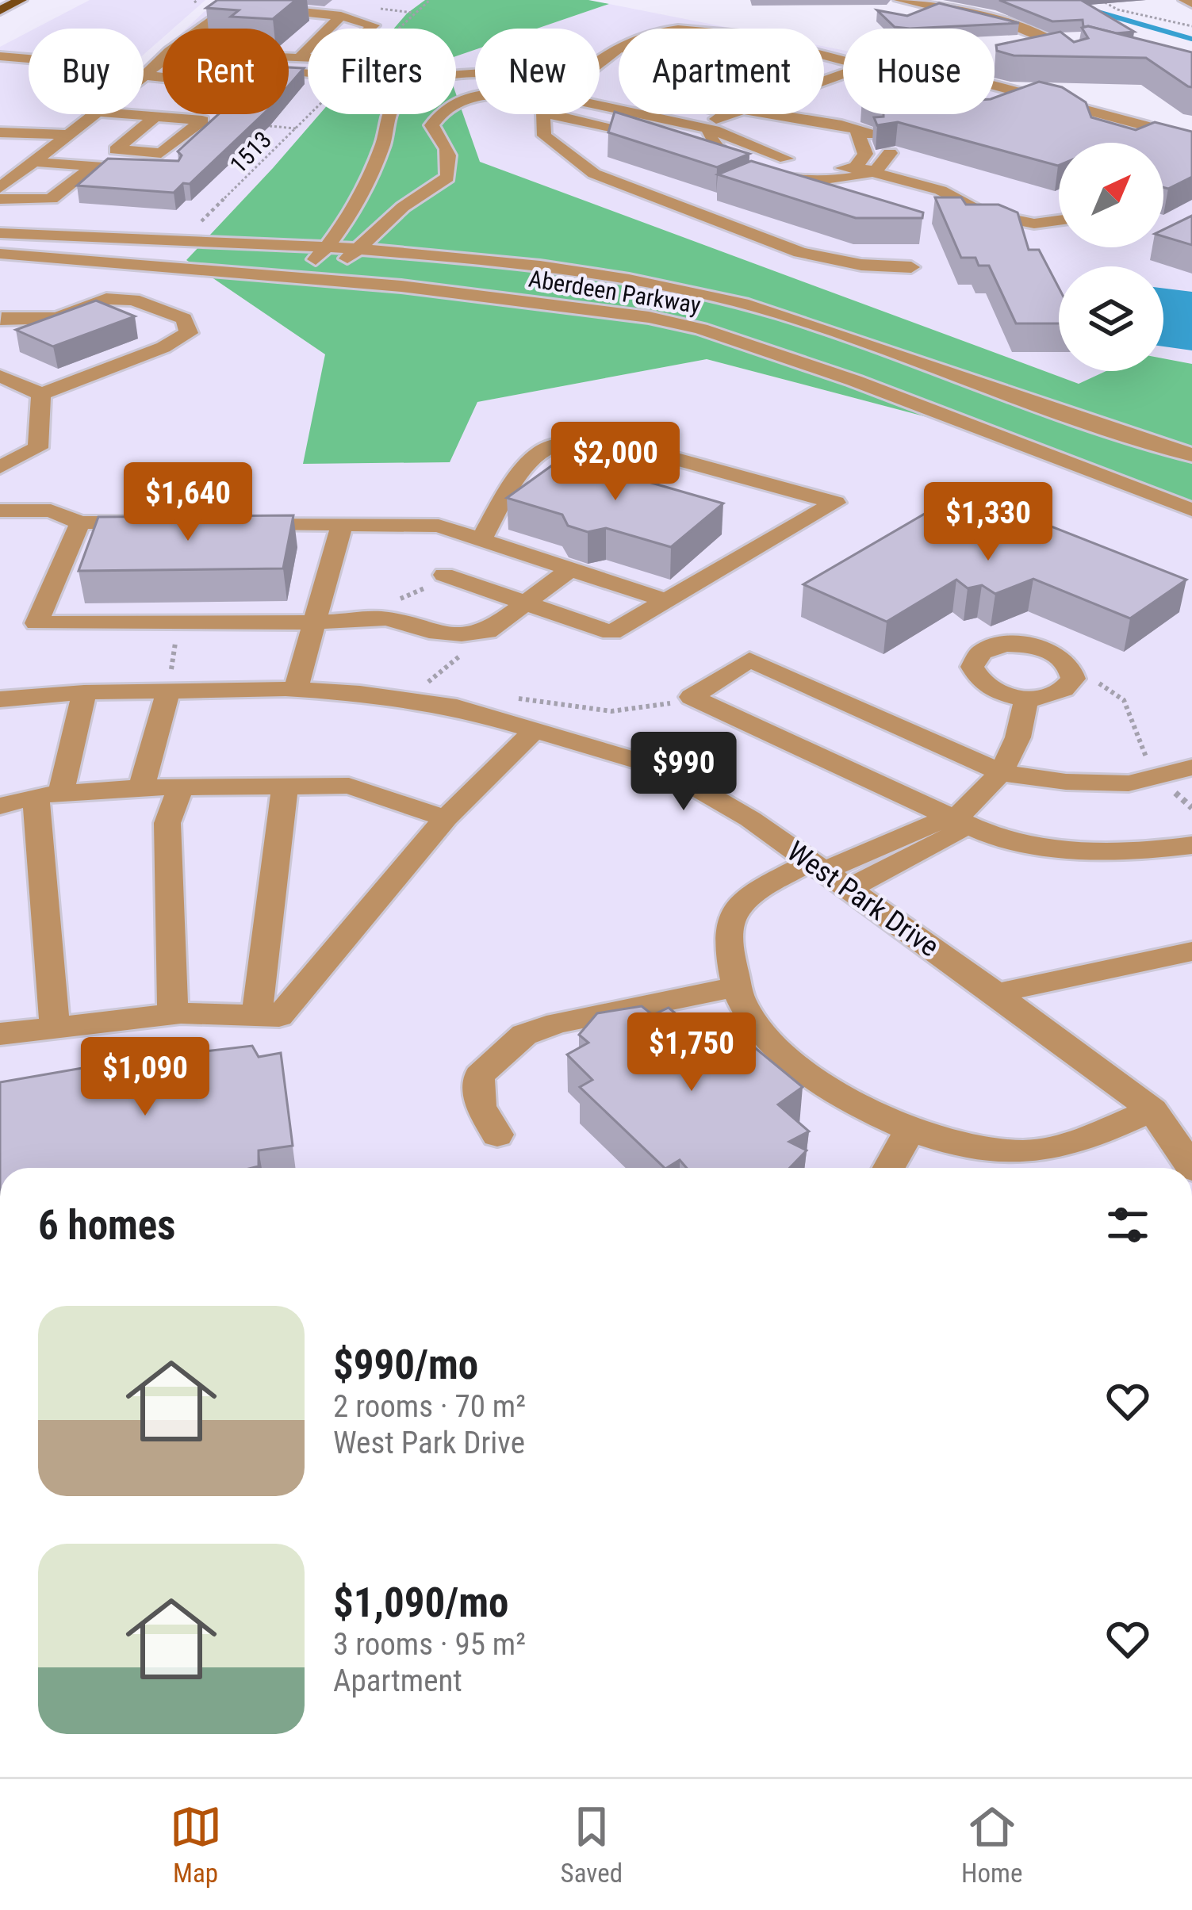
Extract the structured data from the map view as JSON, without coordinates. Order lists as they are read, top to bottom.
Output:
{
  "streets": {
    "street": ["Aberdeen Parkway", "West Park Drive"],
    "path": ["1513"]
  },
  "north": "top right",
  "page": {
    "chip": [
      "Buy",
      "Rent",
      "Filters",
      "New",
      "Apartment",
      "House"
    ],
    "price": [
      "$2,000",
      "$1,640",
      "$1,330",
      "$990",
      "$1,750",
      "$1,090"
    ],
    "heading": "6 homes",
    "list": [
      {
        "name": "$990/mo",
        "note": "2 rooms · 70 m² · West Park Drive"
      },
      {
        "name": "$1,090/mo",
        "note": "3 rooms · 95 m² · Apartment"
      }
    ],
    "tabs": ["Map", "Saved", "Home"]
  }
}
